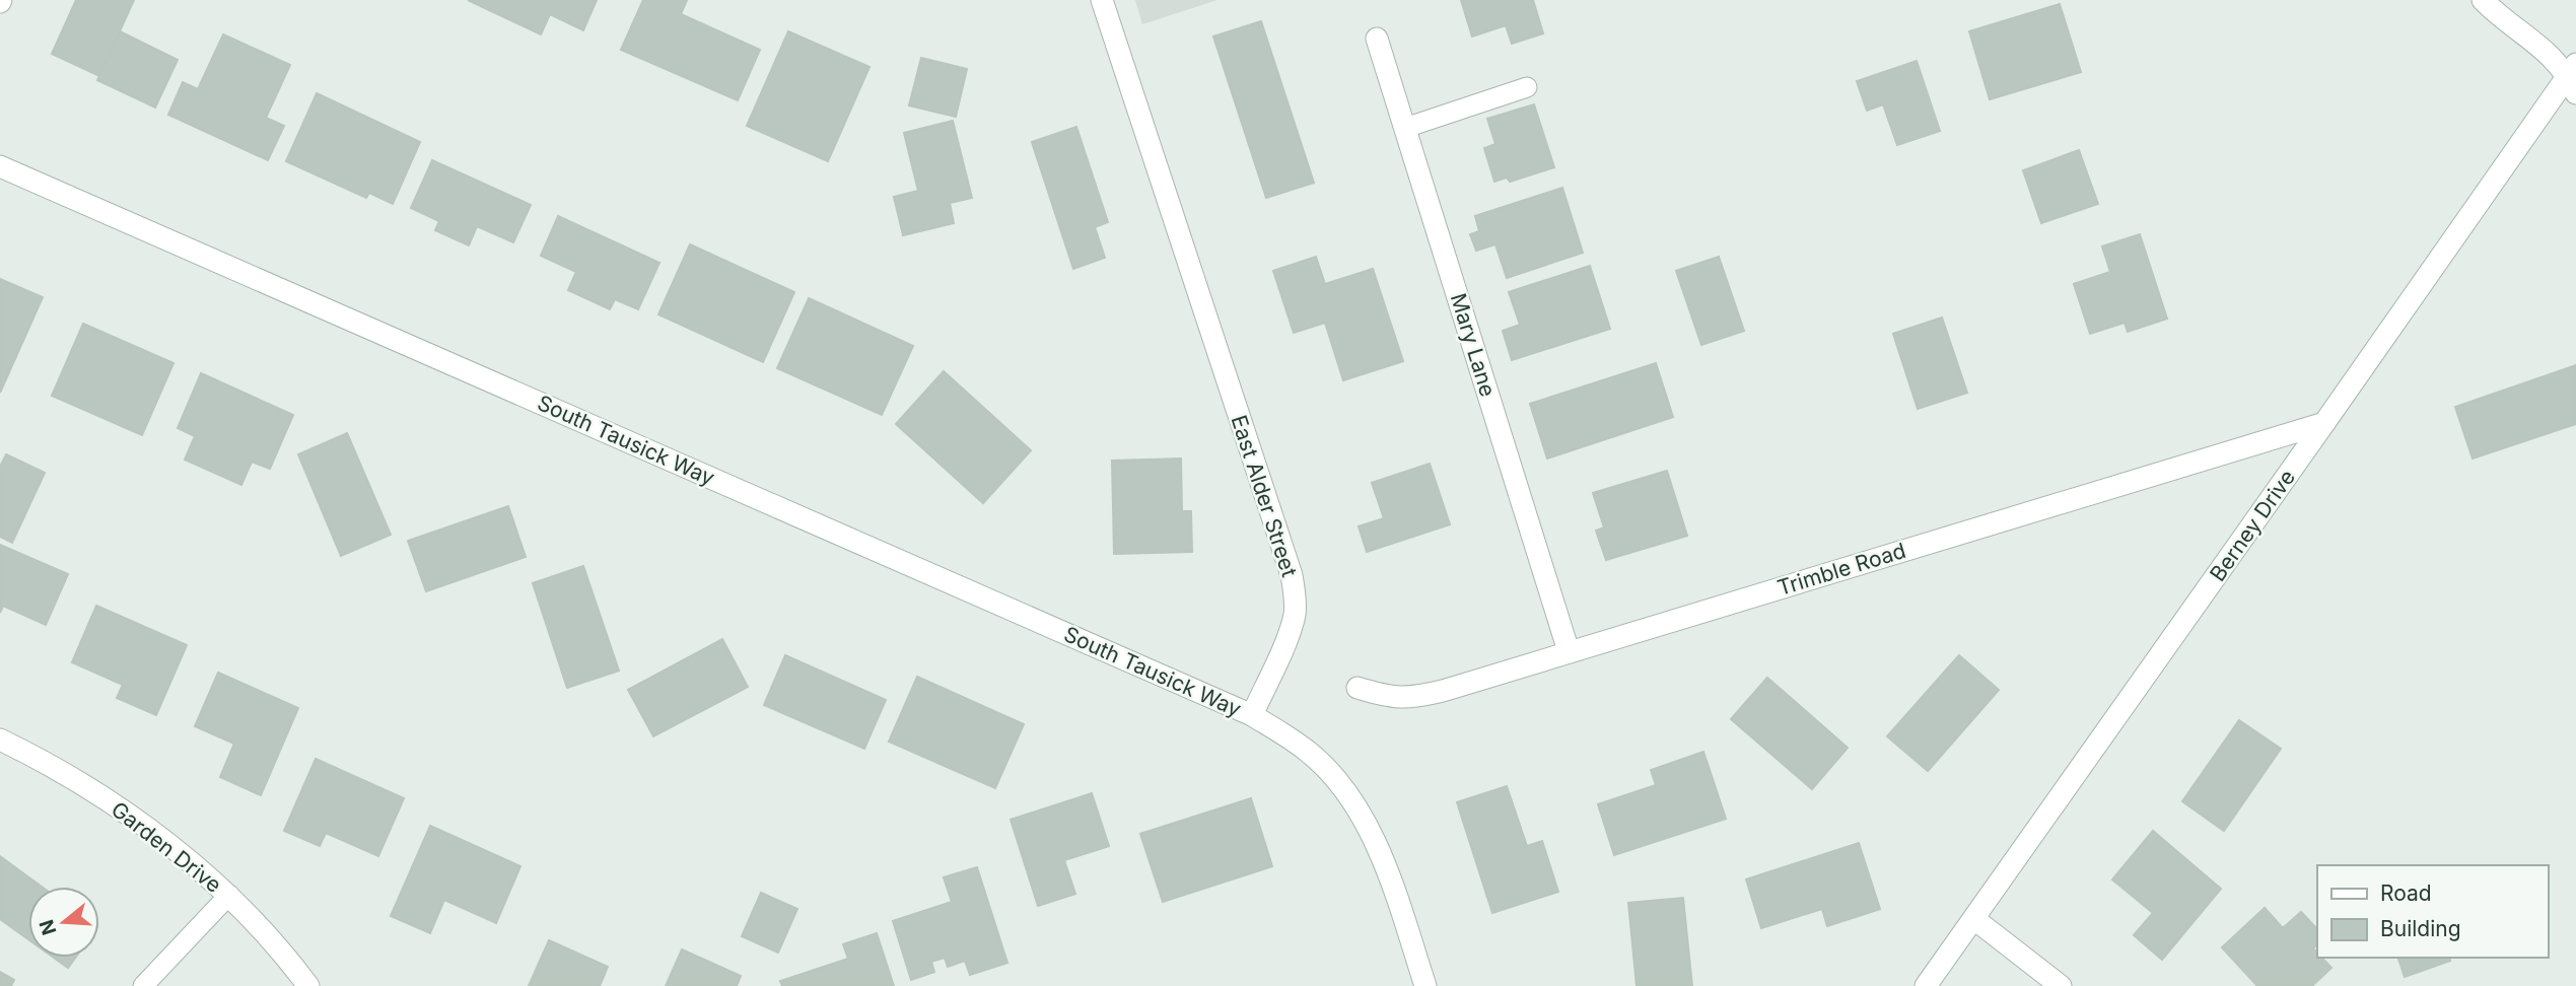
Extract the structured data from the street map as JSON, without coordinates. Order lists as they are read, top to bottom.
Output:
{
  "streets": {
    "street": [
      "Mary Lane",
      "South Tausick Way",
      "East Alder Street",
      "Berney Drive",
      "Trimble Road",
      "Garden Drive"
    ]
  },
  "crossings": [
    ["Mary Lane", "Trimble Road"],
    ["South Tausick Way", "East Alder Street"],
    ["Berney Drive", "Trimble Road"]
  ],
  "legend": ["Road", "Building"],
  "north": "left"
}
